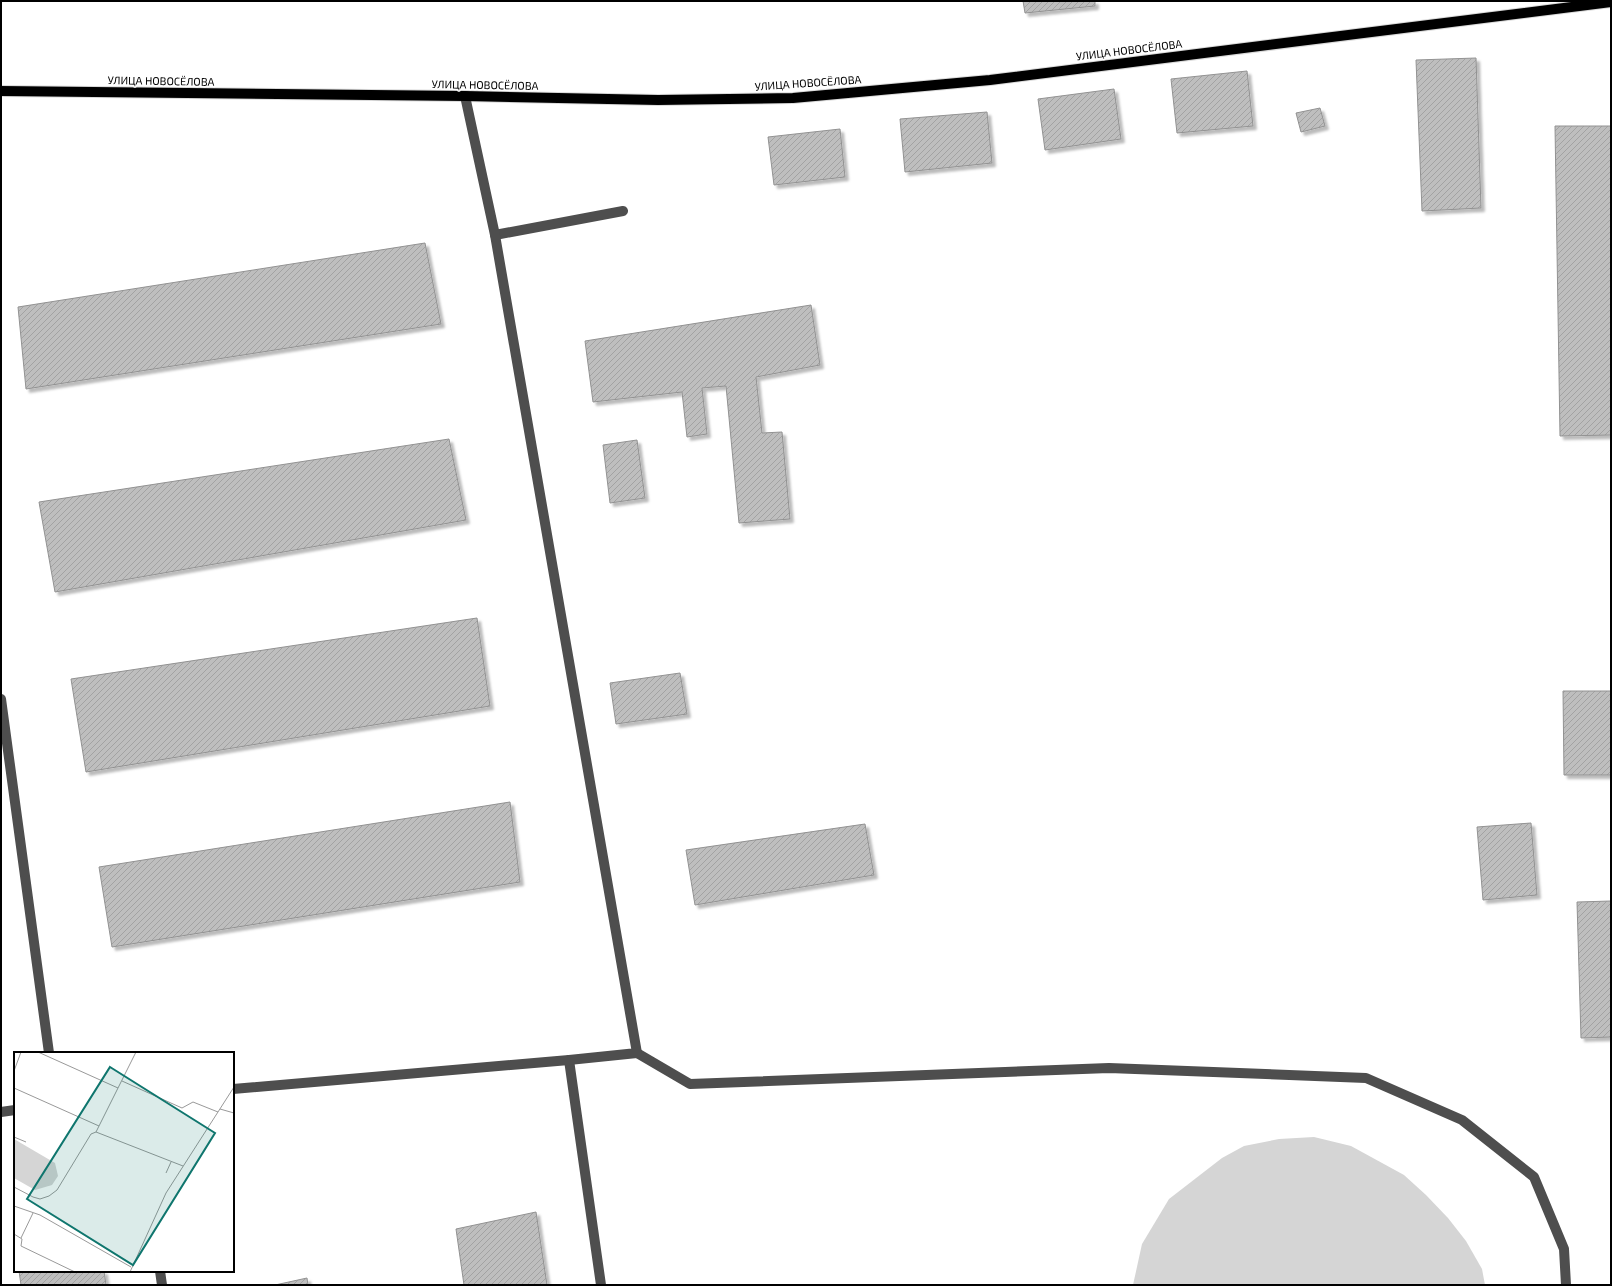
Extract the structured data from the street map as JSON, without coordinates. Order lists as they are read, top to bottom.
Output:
{
  "streets": {
    "main road": ["УЛИЦА НОВОСЁЛОВА"]
  }
}
